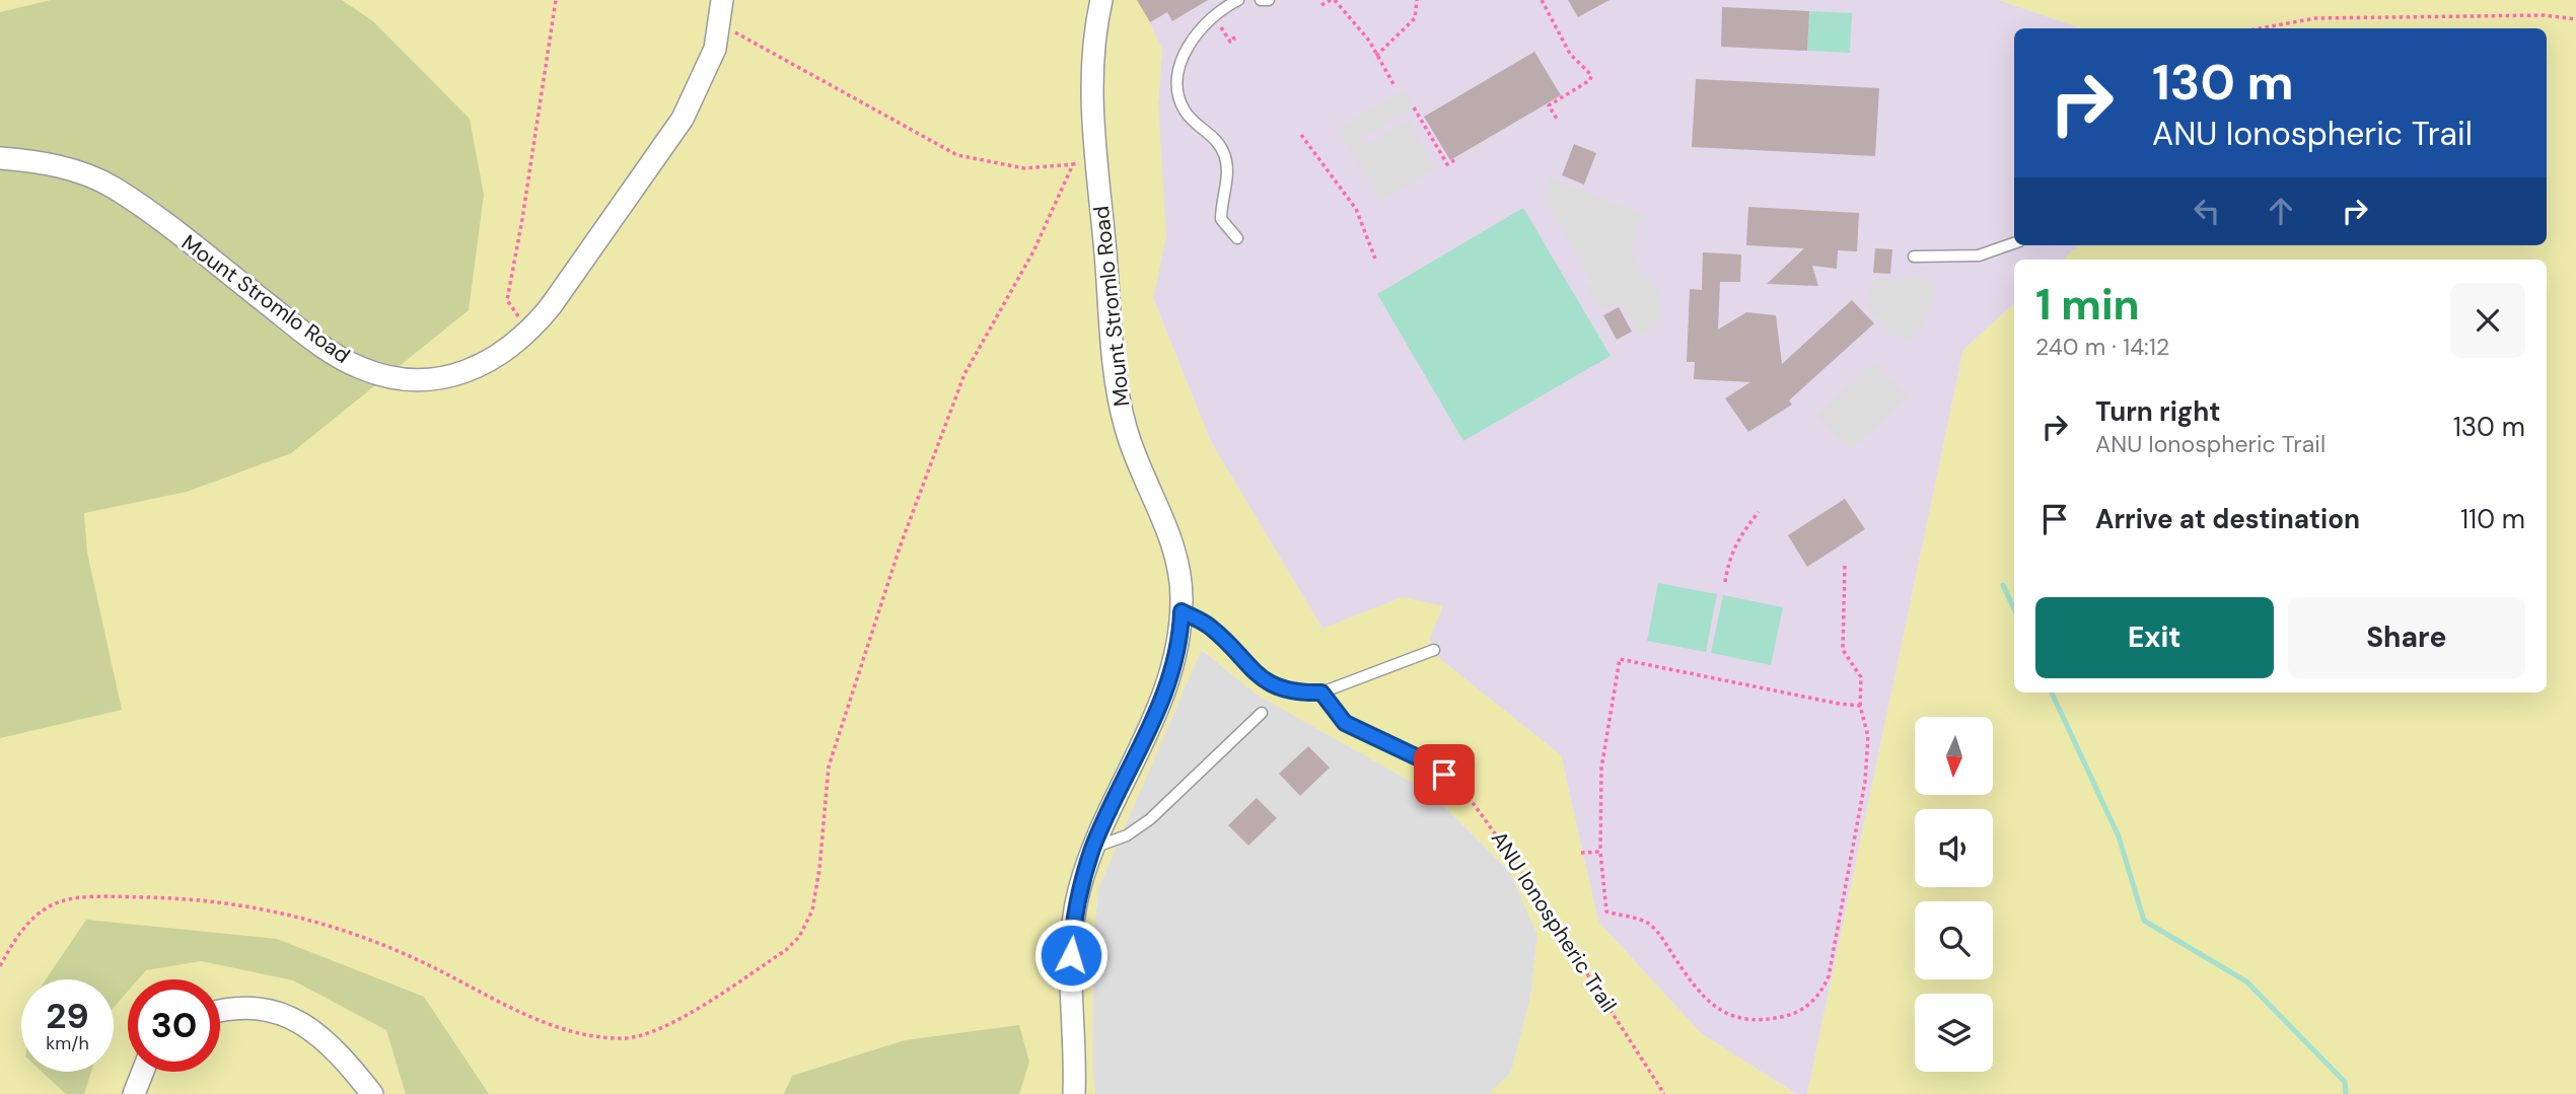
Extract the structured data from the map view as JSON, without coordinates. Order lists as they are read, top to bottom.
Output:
{
  "streets": {
    "street": ["Mount Stromlo Road"],
    "path": ["ANU Ionospheric Trail"]
  },
  "north": "bottom",
  "page": {
    "turn": ["130 m", "ANU Ionospheric Trail"],
    "heading": ["1 min", "240 m · 14:12"],
    "list": [
      {
        "name": "Turn right",
        "note": "ANU Ionospheric Trail",
        "value": "130 m"
      },
      {
        "name": "Arrive at destination",
        "value": "110 m"
      }
    ],
    "buttons": ["Exit", "Share"],
    "speed": "29 km/h",
    "limit": "30"
  }
}
